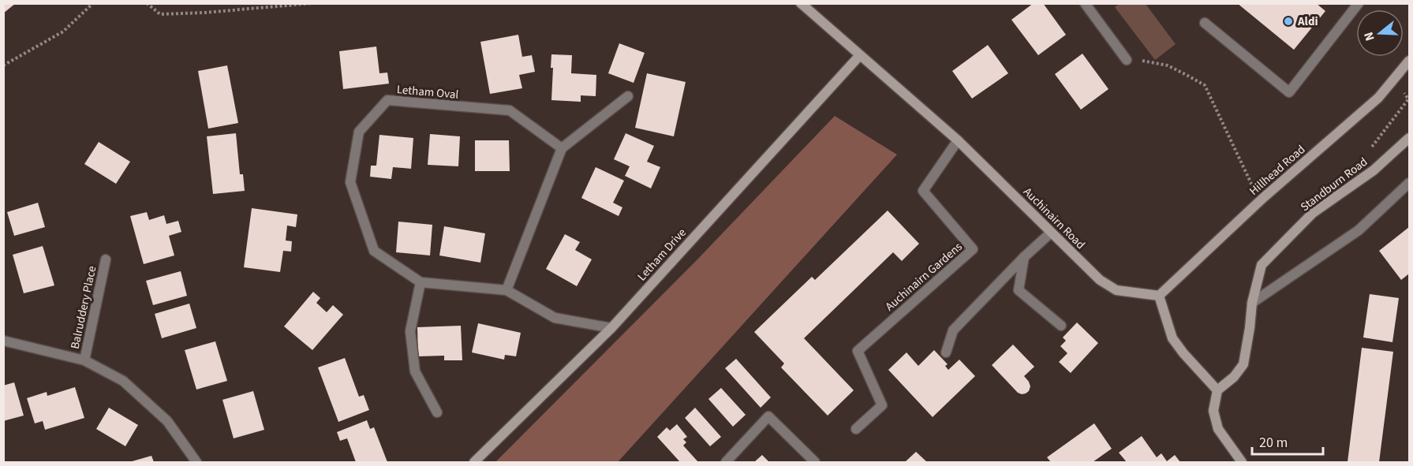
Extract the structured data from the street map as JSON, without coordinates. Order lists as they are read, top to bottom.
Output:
{
  "streets": {
    "street": [
      "Letham Oval",
      "Hillhead Road",
      "Standburn Road",
      "Auchinairn Road",
      "Letham Drive",
      "Auchinairn Gardens",
      "Balruddery Place"
    ]
  },
  "crossings": [
    ["Letham Oval", "Letham Drive"],
    ["Hillhead Road", "Auchinairn Road"],
    ["Auchinairn Road", "Letham Drive"],
    ["Auchinairn Road", "Auchinairn Gardens"]
  ],
  "places": ["Aldi"],
  "scale_bar": "20 m",
  "north": "left"
}
